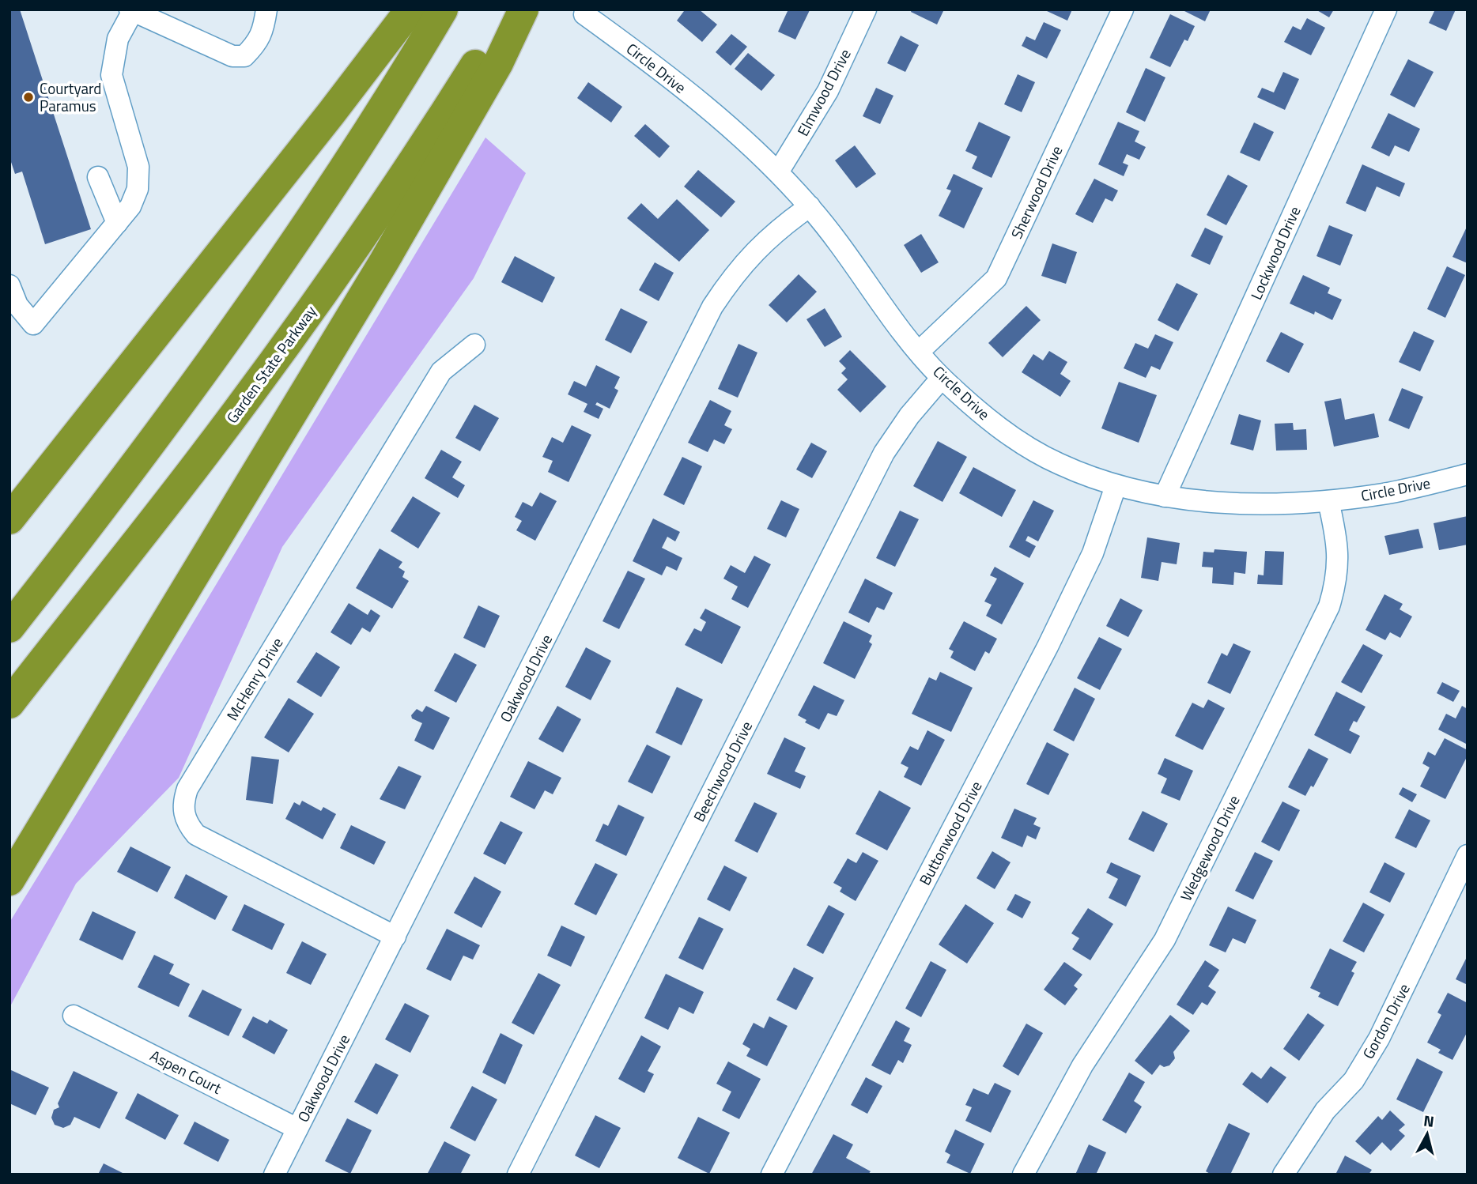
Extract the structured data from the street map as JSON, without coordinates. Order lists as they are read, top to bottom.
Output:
{
  "streets": {
    "highway": ["Garden State Parkway"],
    "street": [
      "Circle Drive",
      "Elmwood Drive",
      "Sherwood Drive",
      "Lockwood Drive",
      "Oakwood Drive",
      "McHenry Drive",
      "Beechwood Drive",
      "Buttonwood Drive",
      "Wedgewood Drive",
      "Gordon Drive",
      "Aspen Court"
    ]
  },
  "crossings": [
    ["Circle Drive", "Elmwood Drive"],
    ["Circle Drive", "Sherwood Drive"],
    ["Circle Drive", "Lockwood Drive"],
    ["Circle Drive", "Oakwood Drive"],
    ["Circle Drive", "Beechwood Drive"],
    ["Circle Drive", "Buttonwood Drive"],
    ["Circle Drive", "Wedgewood Drive"],
    ["Oakwood Drive", "McHenry Drive"],
    ["Oakwood Drive", "Aspen Court"]
  ],
  "places": ["Courtyard Paramus"],
  "north": "top"
}
